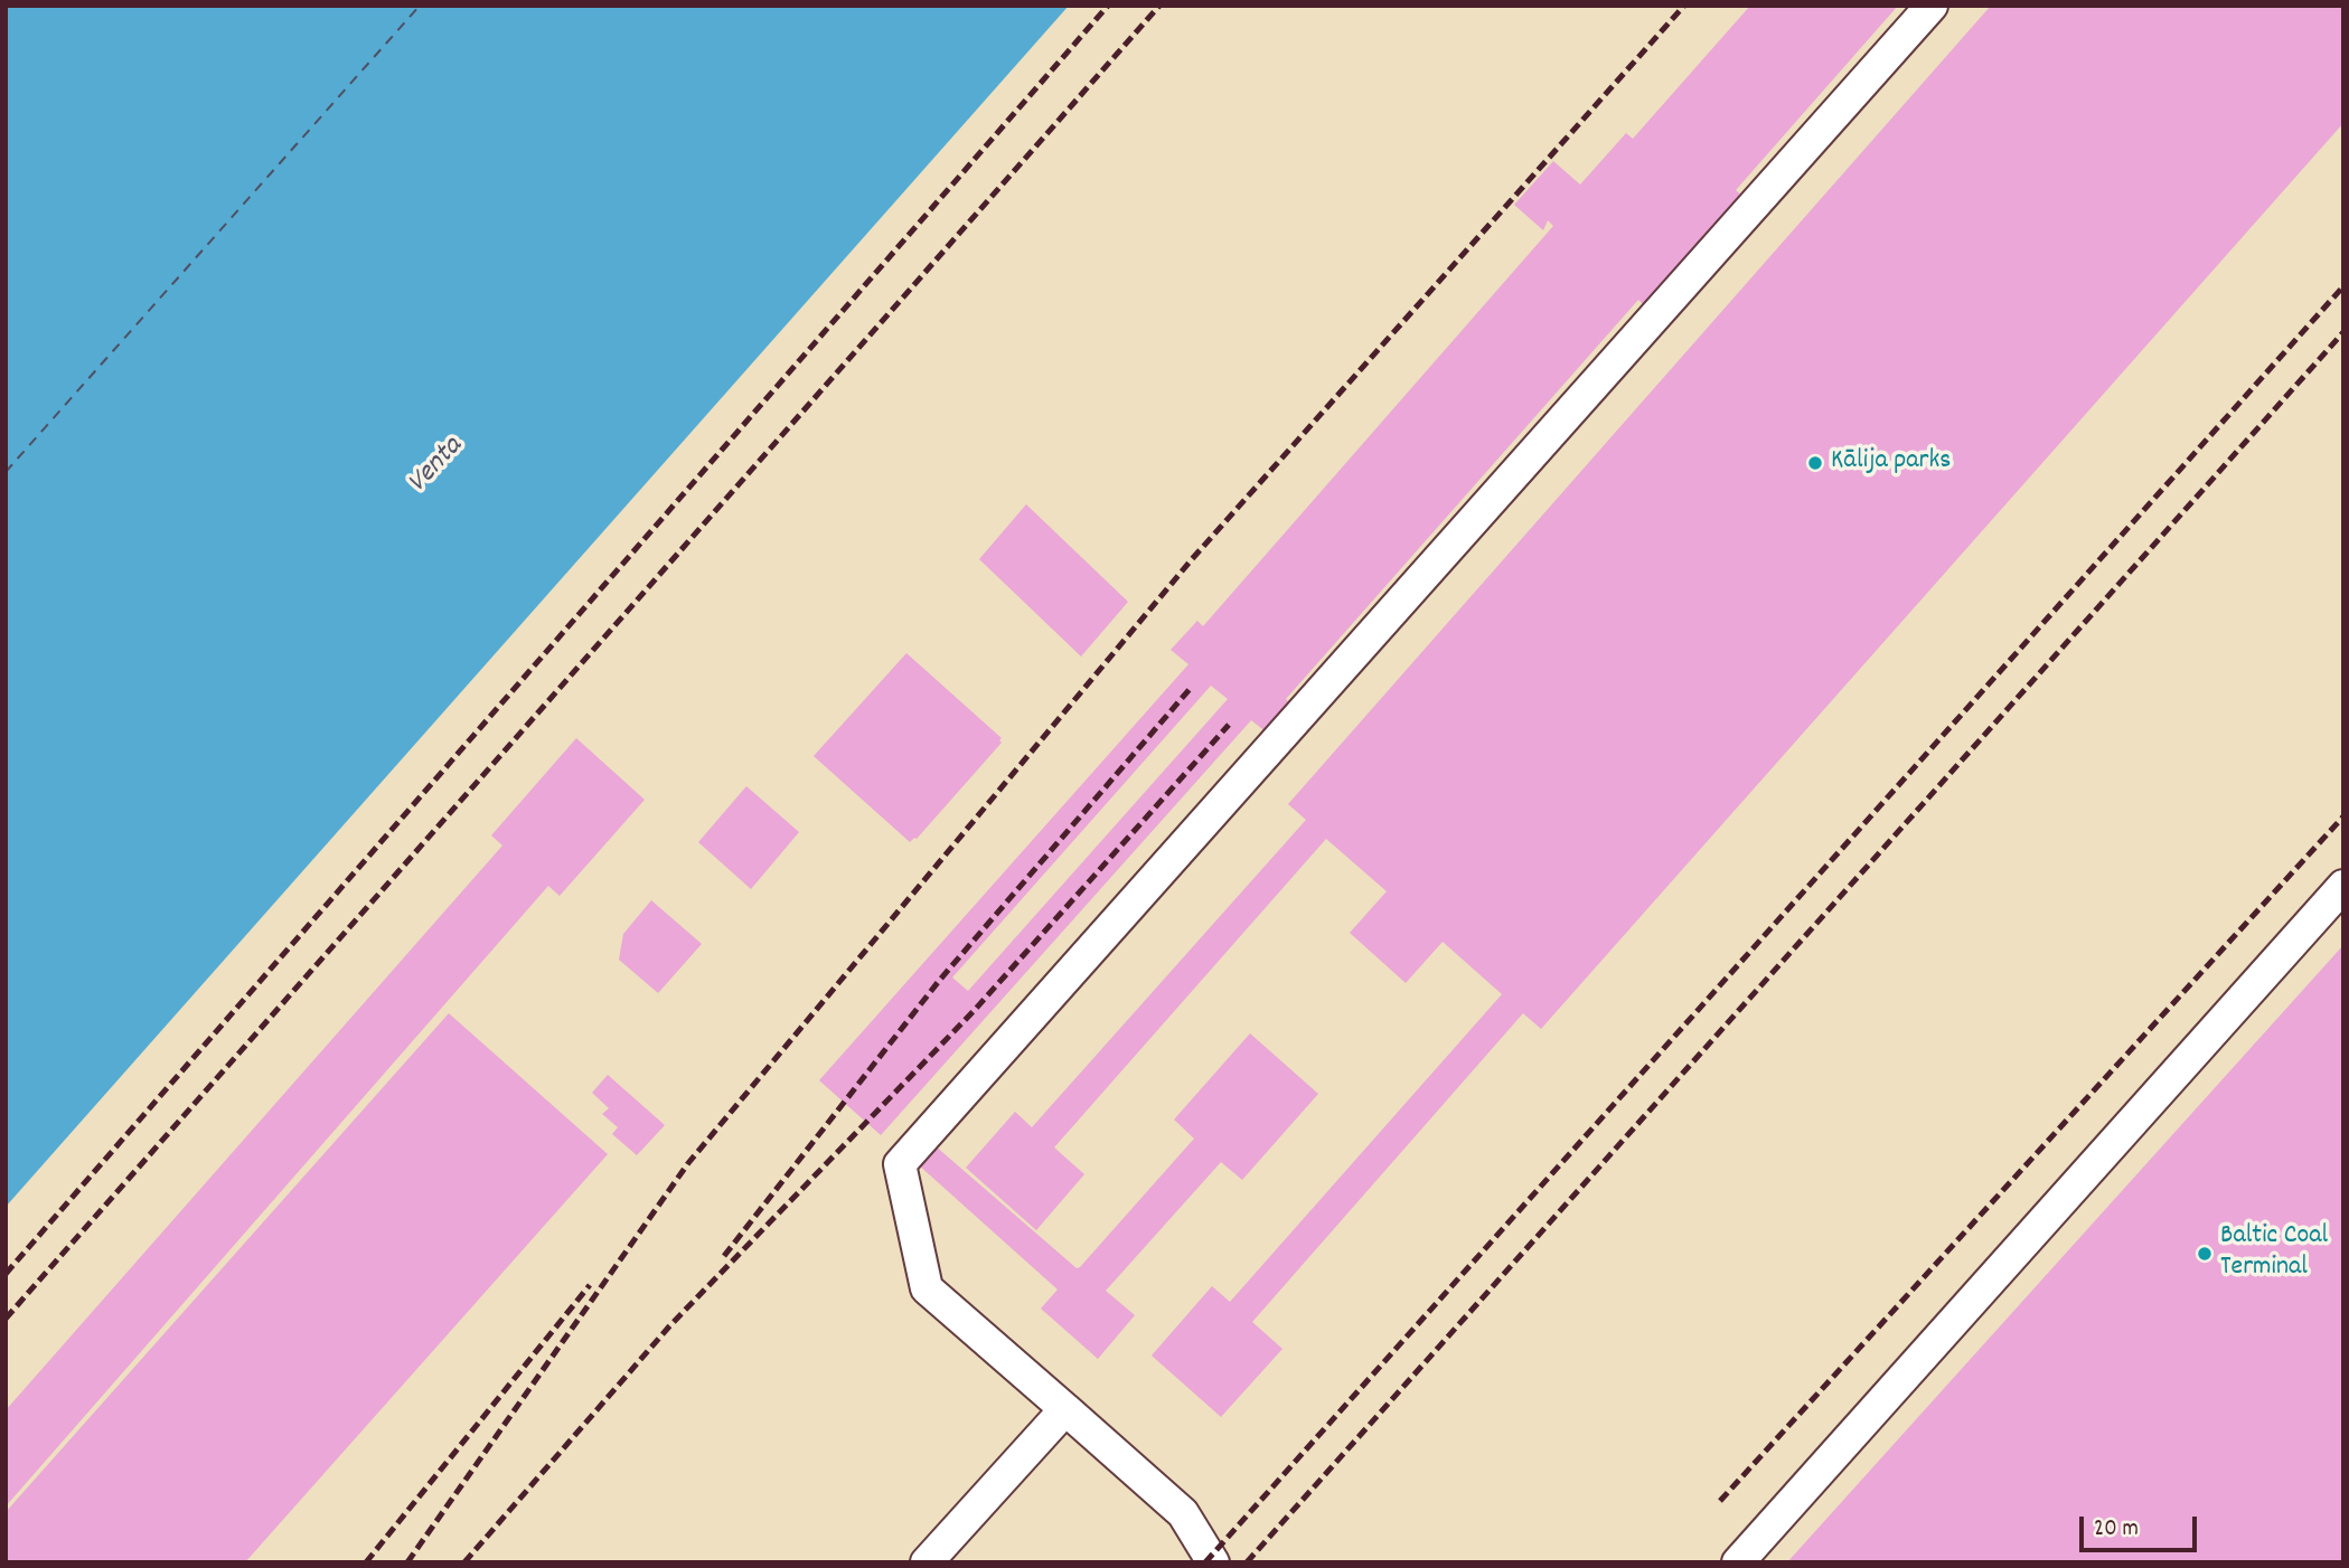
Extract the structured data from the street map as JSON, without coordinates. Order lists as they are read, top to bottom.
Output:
{
  "water": ["Venta"],
  "places": ["Kālija parks", "Baltic Coal Terminal"],
  "scale_bar": "20 m"
}
